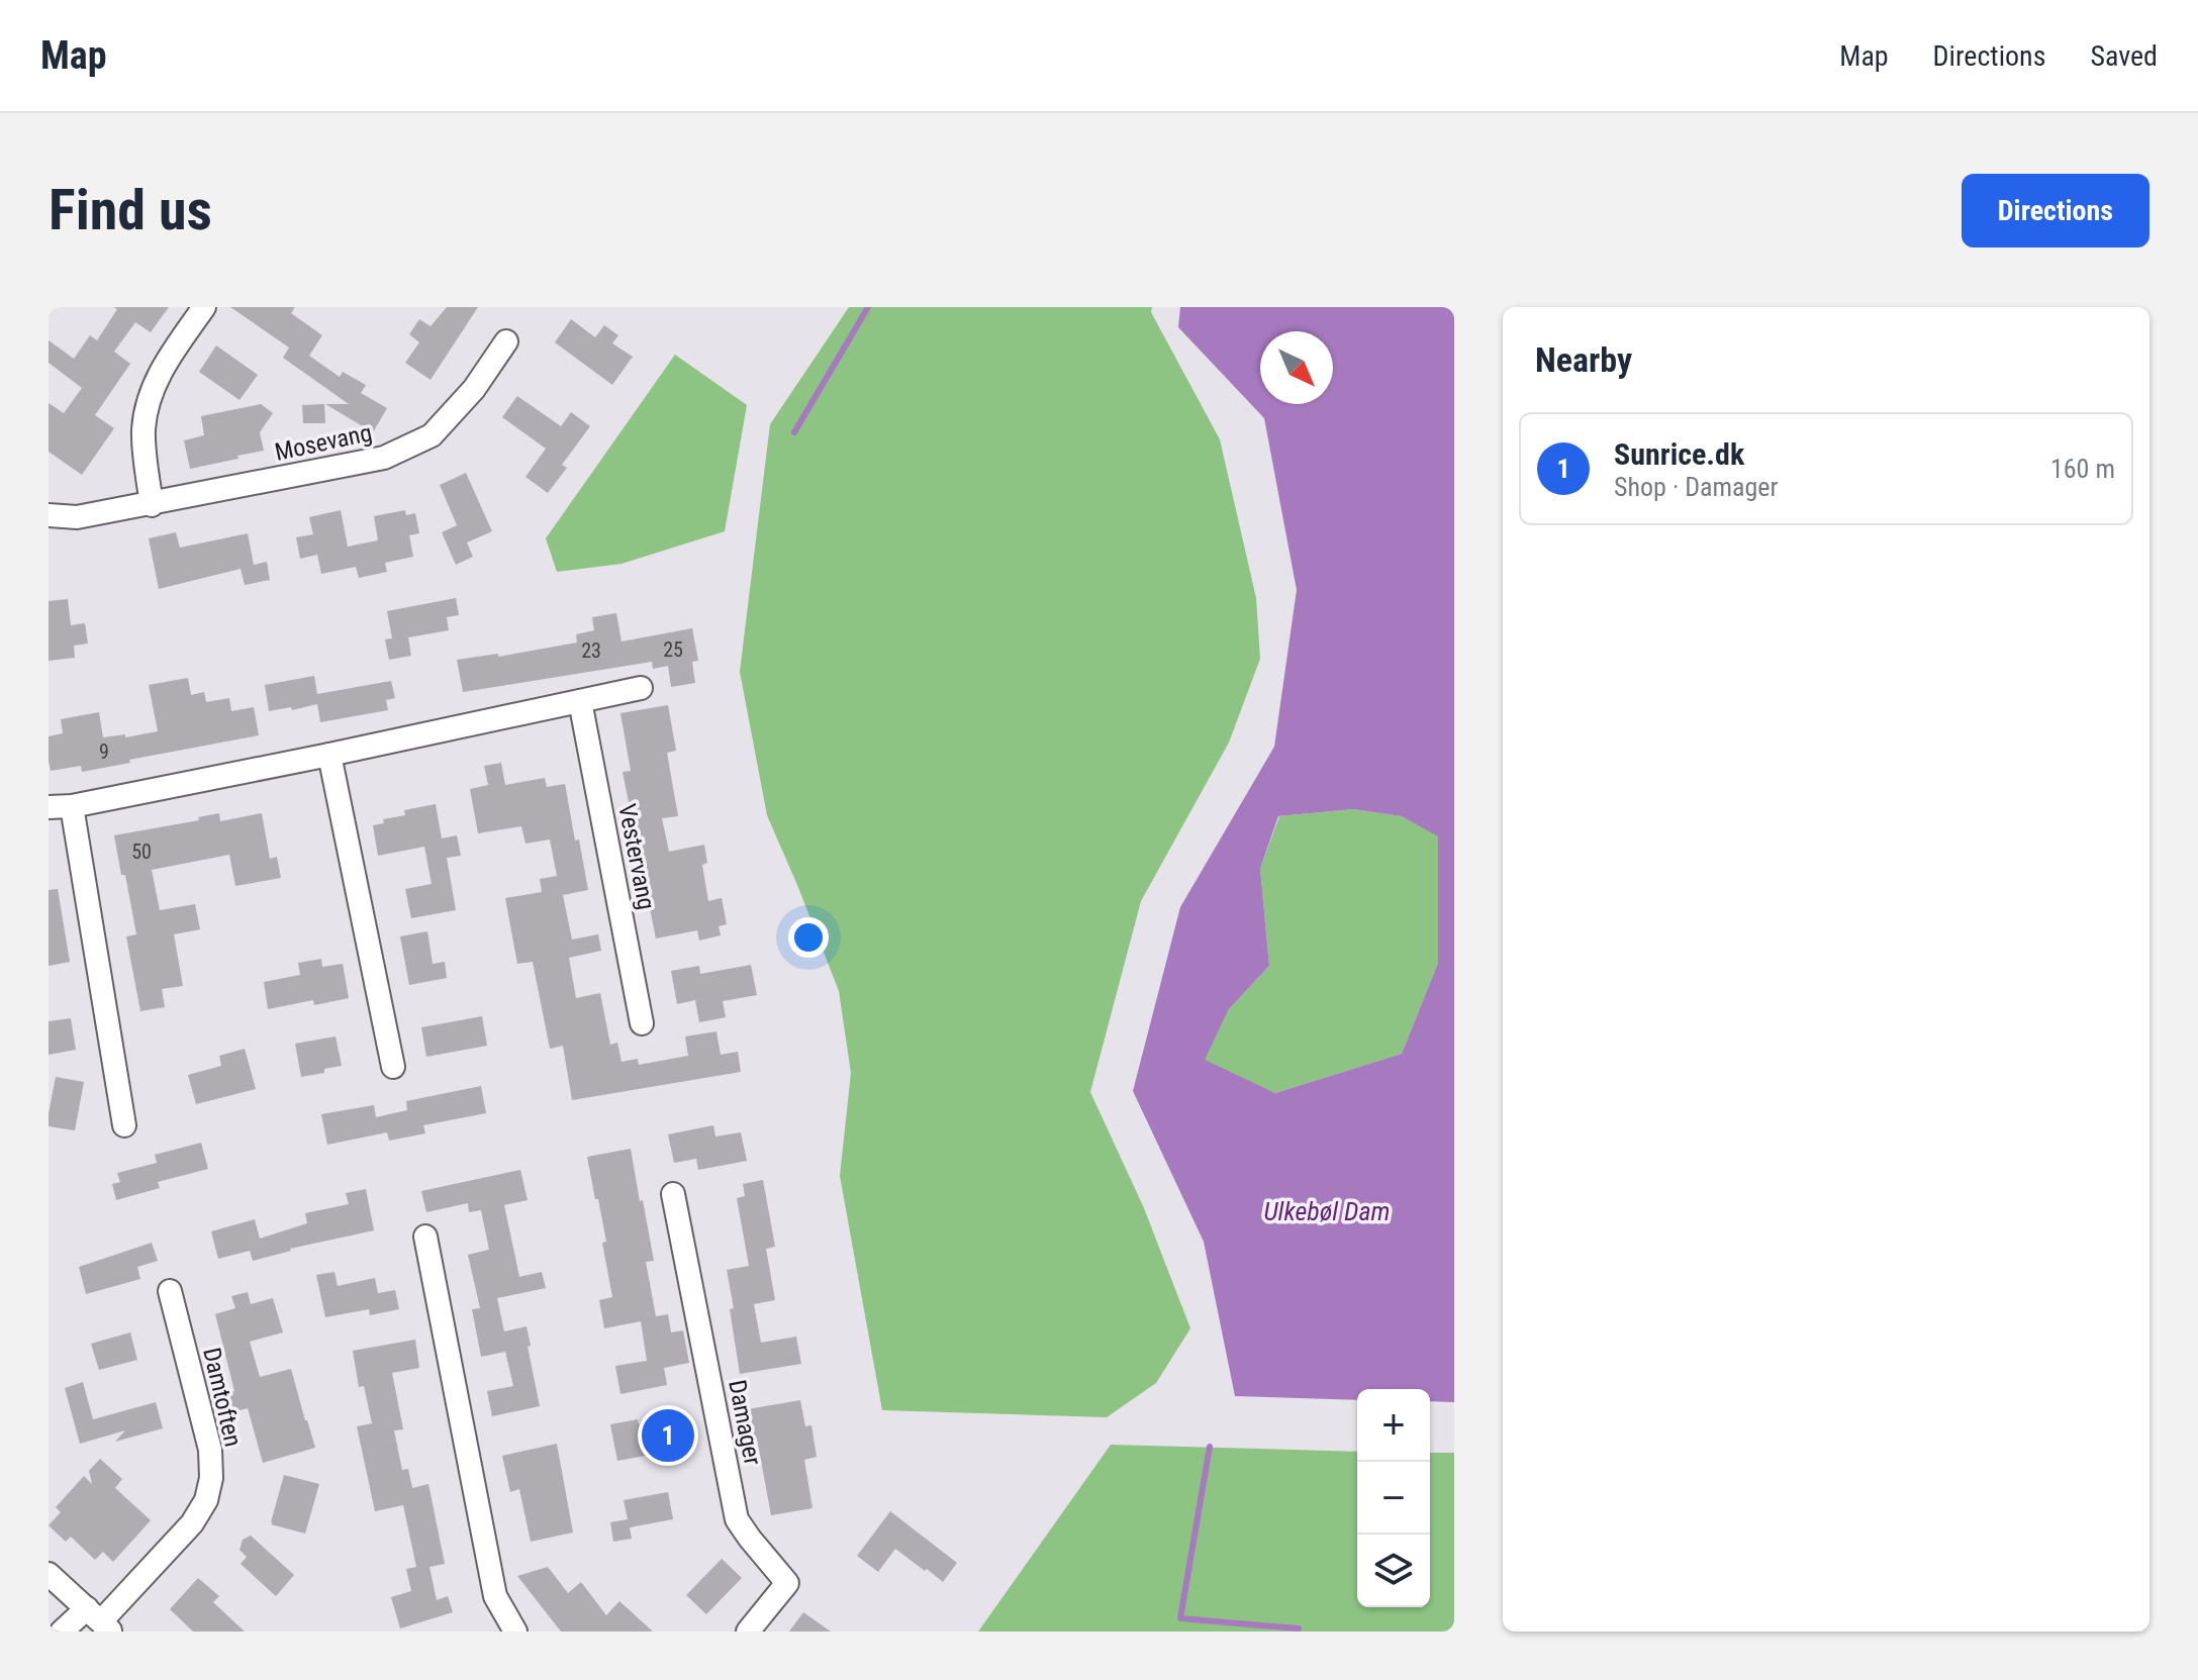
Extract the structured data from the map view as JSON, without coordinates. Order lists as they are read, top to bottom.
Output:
{
  "streets": {
    "street": [
      "Mosevang",
      "Vestervang",
      "Damtoften",
      "Damager"
    ]
  },
  "water": ["Ulkebøl Dam"],
  "house_numbers": [
    "25",
    "23",
    "9",
    "50"
  ],
  "north": "bottom right",
  "page": {
    "header": "Map",
    "nav": ["Map", "Directions", "Saved"],
    "buttons": "Directions",
    "title": "Find us",
    "heading": "Nearby",
    "list": [
      {
        "mark": "1",
        "name": "Sunrice.dk",
        "note": "Shop · Damager",
        "value": "160 m"
      }
    ],
    "map_buttons": ["+", "−"],
    "pins": "1"
  }
}
